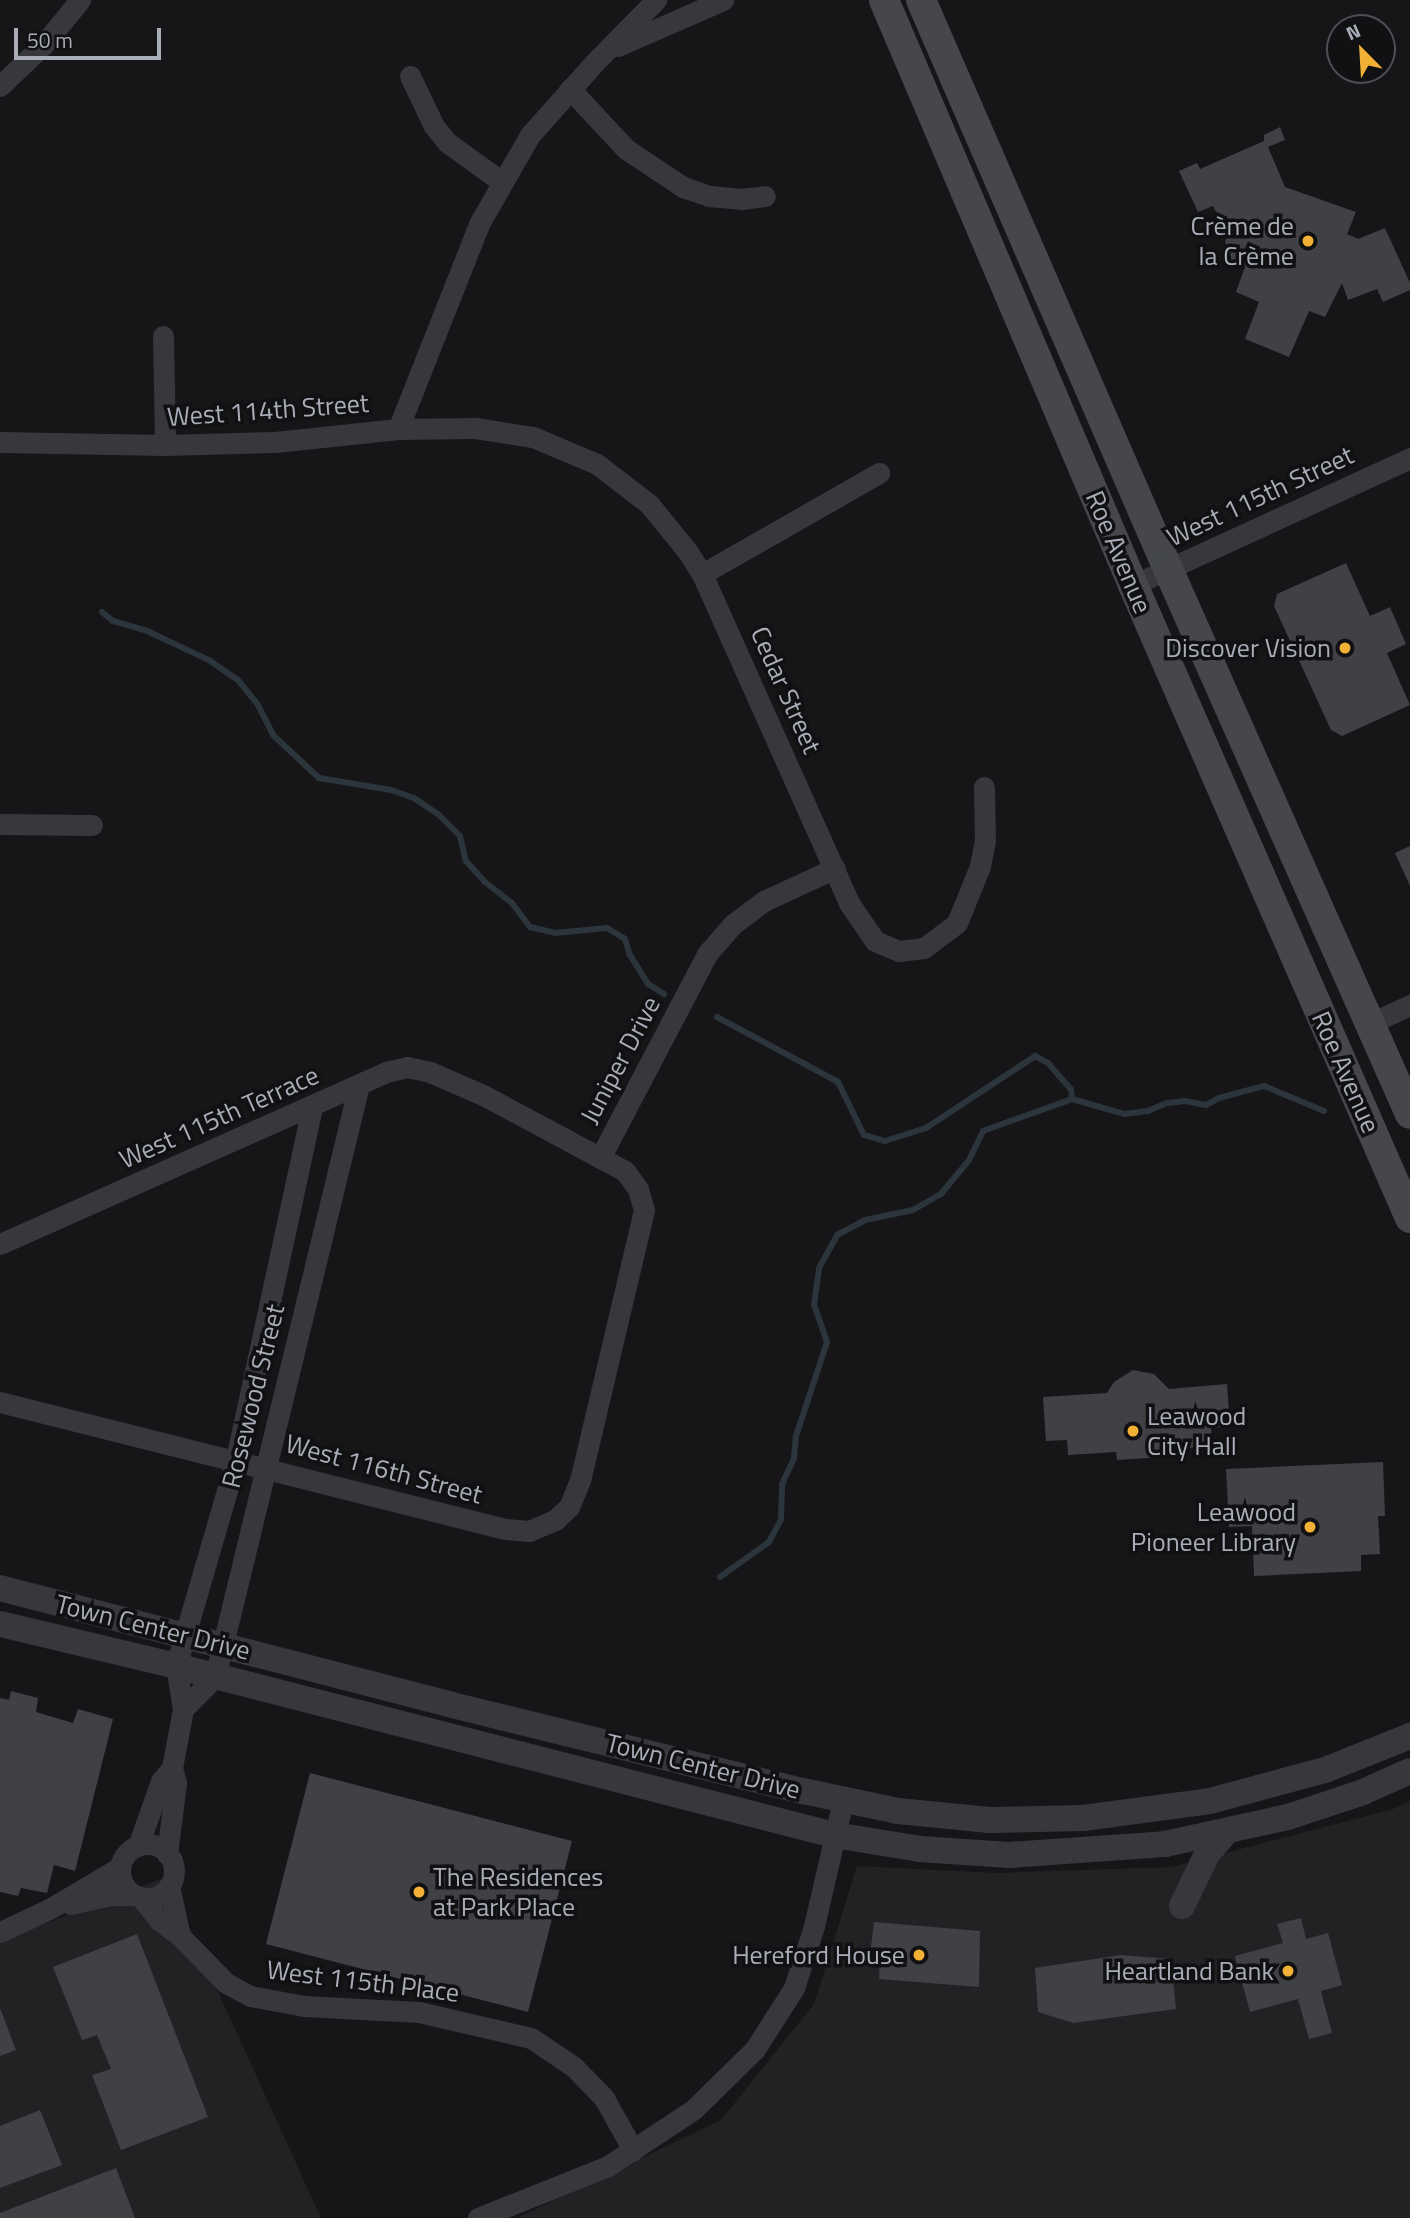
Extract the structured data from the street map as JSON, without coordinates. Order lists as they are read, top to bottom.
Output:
{
  "streets": {
    "main road": ["Roe Avenue"],
    "street": [
      "West 114th Street",
      "West 115th Street",
      "Cedar Street",
      "Juniper Drive",
      "West 115th Terrace",
      "Rosewood Street",
      "West 116th Street",
      "Town Center Drive",
      "West 115th Place"
    ]
  },
  "crossings": [
    ["West 114th Street", "Cedar Street"],
    ["West 115th Street", "Roe Avenue"],
    ["Cedar Street", "Juniper Drive"],
    ["Juniper Drive", "West 115th Terrace"],
    ["Juniper Drive", "West 116th Street"],
    ["West 115th Terrace", "Rosewood Street"],
    ["Rosewood Street", "West 116th Street"],
    ["Rosewood Street", "Town Center Drive"],
    ["Rosewood Street", "West 115th Place"]
  ],
  "places": [
    "Crème de la Crème",
    "Discover Vision",
    "Leawood City Hall",
    "Leawood Pioneer Library",
    "The Residences at Park Place",
    "Hereford House",
    "Heartland Bank"
  ],
  "scale_bar": "50 m",
  "north": "top left"
}
